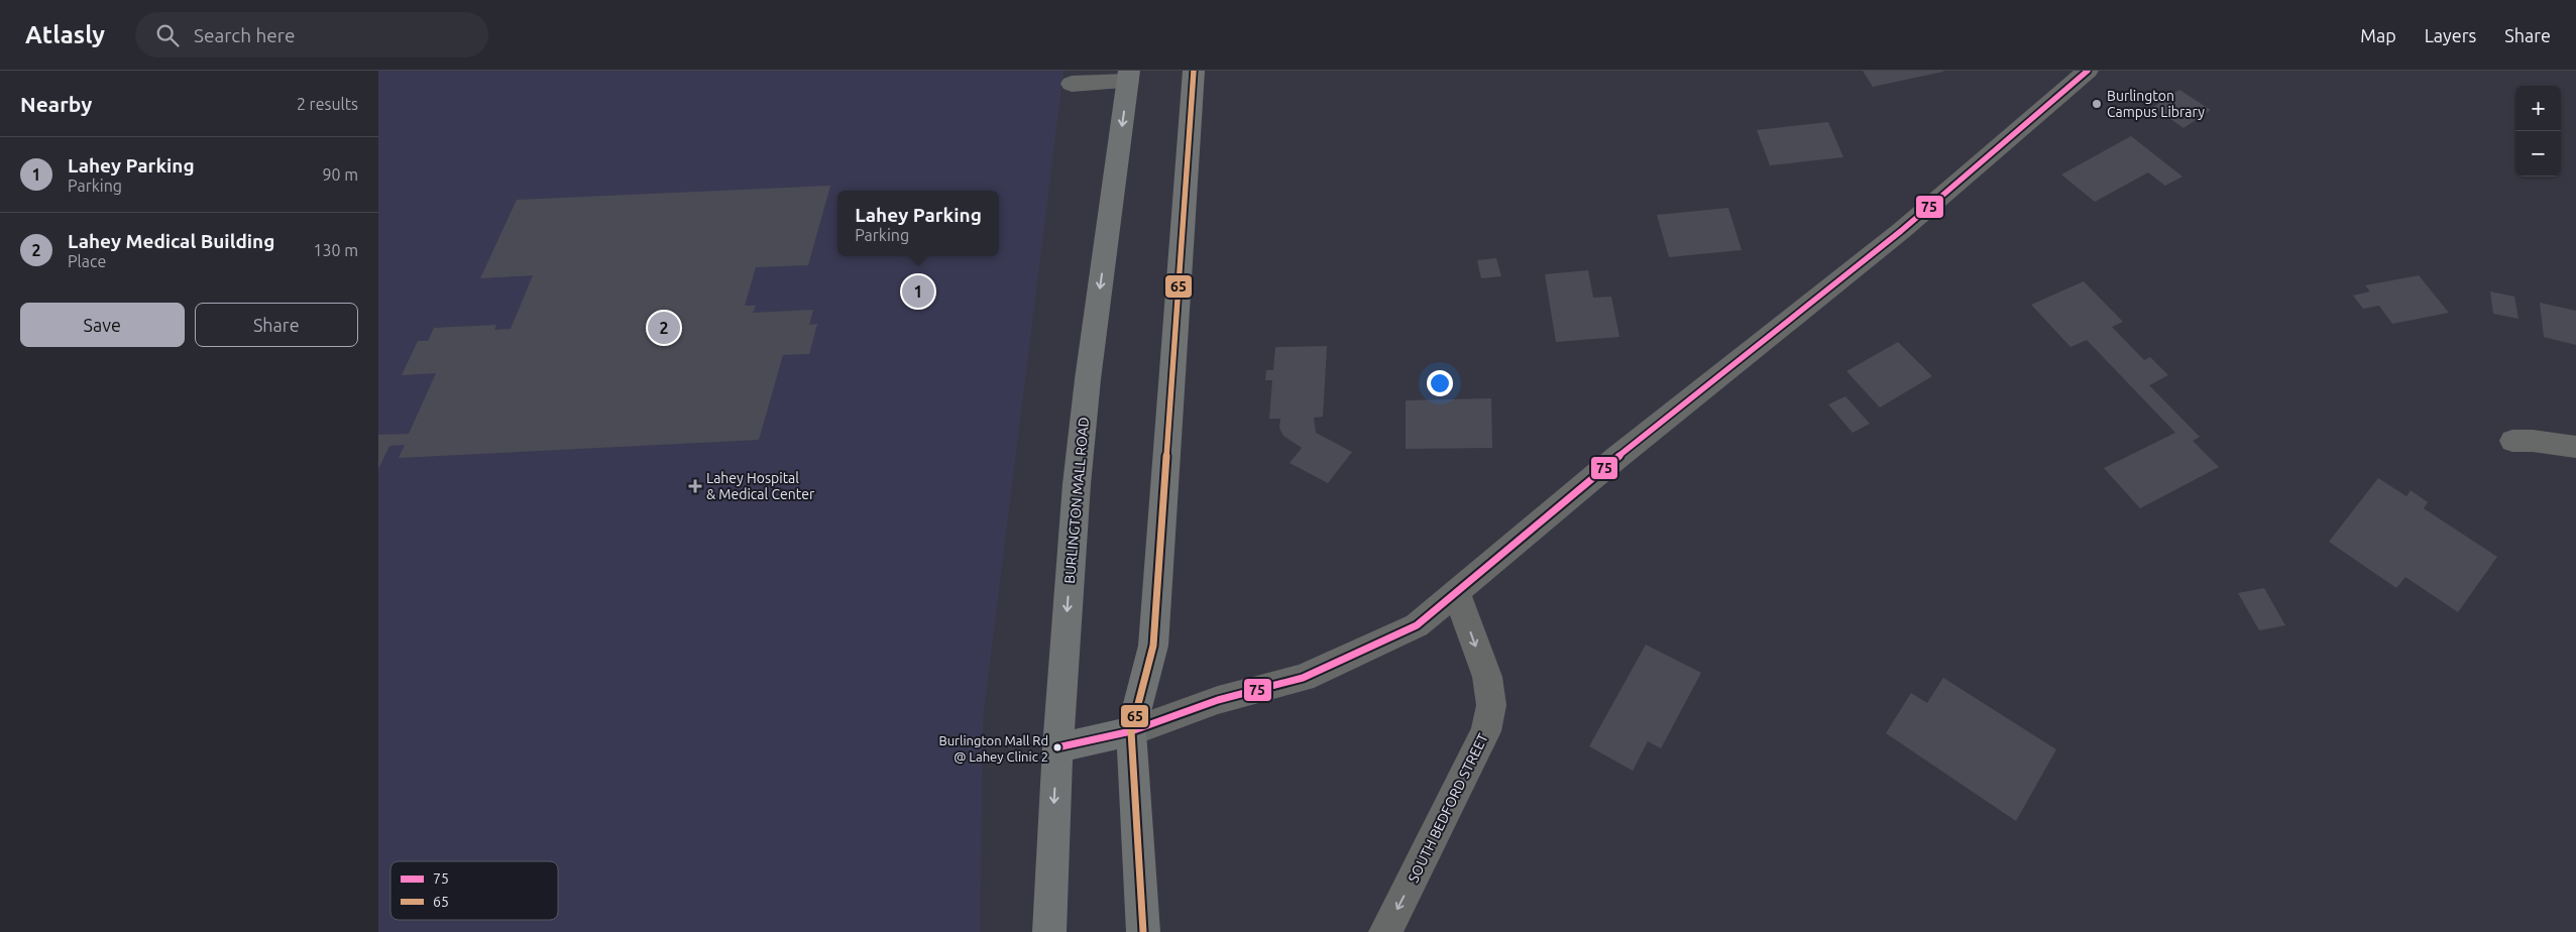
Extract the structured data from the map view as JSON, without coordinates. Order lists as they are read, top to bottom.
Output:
{
  "streets": {
    "main road": ["BURLINGTON MALL ROAD"],
    "street": ["SOUTH BEDFORD STREET"]
  },
  "one_way": ["SOUTH BEDFORD STREET"],
  "places": {
    "other": ["Burlington Campus Library", "Burlington Mall Rd @ Lahey Clinic 2"],
    "health": ["Lahey Hospital & Medical Center"]
  },
  "lines": ["transit line 75", "transit line 65"],
  "legend": ["75", "65"],
  "page": {
    "header": "Atlasly",
    "search": "Search here",
    "nav": ["Map", "Layers", "Share"],
    "heading": ["Nearby", "2 results"],
    "map_buttons": ["+", "−"],
    "list": [
      {
        "mark": "1",
        "name": "Lahey Parking",
        "note": "Parking",
        "value": "90 m"
      },
      {
        "mark": "2",
        "name": "Lahey Medical Building",
        "note": "Place",
        "value": "130 m"
      }
    ],
    "popup": ["Lahey Parking", "Parking"],
    "pins": ["1", "2"],
    "buttons": ["Save", "Share"]
  }
}
